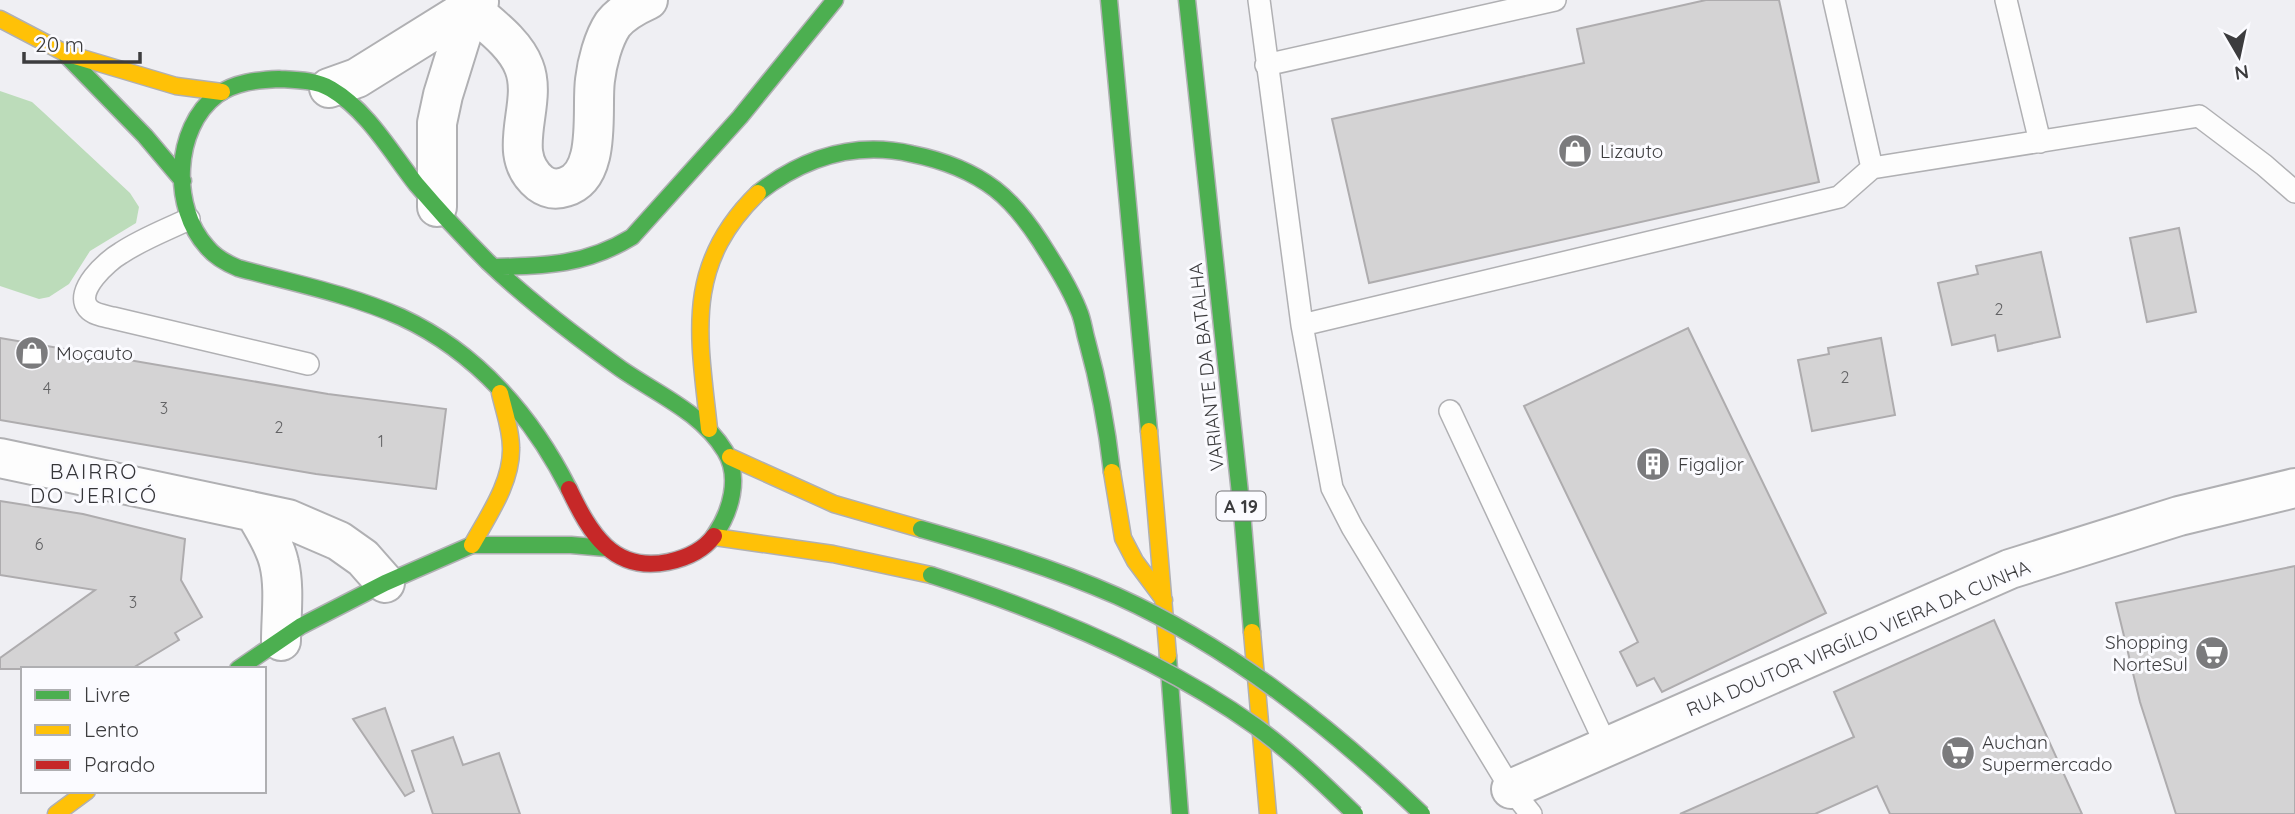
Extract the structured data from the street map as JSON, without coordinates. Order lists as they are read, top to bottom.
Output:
{
  "streets": {
    "main road": ["VARIANTE DA BATALHA", "A 19"],
    "street": ["RUA DOUTOR VIRGÍLIO VIEIRA DA CUNHA"]
  },
  "districts": ["BAIRRO DO JERICÓ"],
  "places": {
    "shop": ["Lizauto", "Moçauto"],
    "building": ["Figaljor"],
    "supermarket": ["Shopping NorteSul", "Auchan Supermercado"]
  },
  "house_numbers": [
    "2",
    "2",
    "4",
    "3",
    "2",
    "1",
    "6",
    "3"
  ],
  "legend": ["Livre", "Lento", "Parado"],
  "scale_bar": "20 m",
  "north": "bottom"
}
